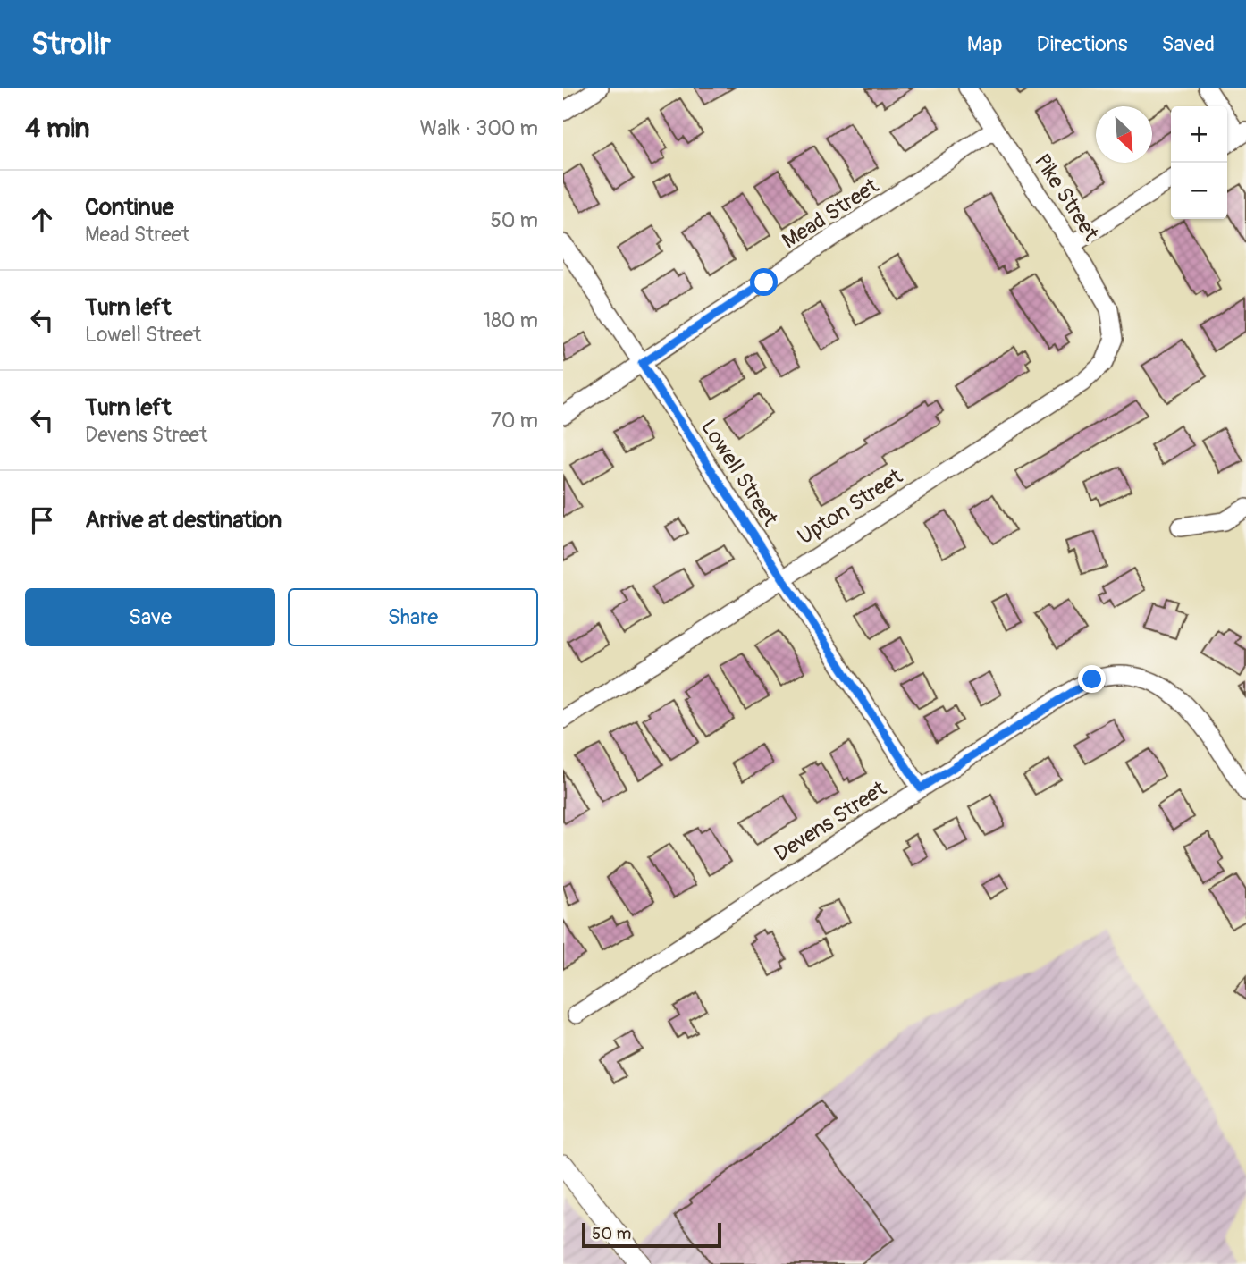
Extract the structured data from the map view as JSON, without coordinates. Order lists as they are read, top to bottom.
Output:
{
  "streets": {
    "street": [
      "Pike Street",
      "Mead Street",
      "Lowell Street",
      "Upton Street",
      "Devens Street"
    ]
  },
  "crossings": [
    ["Pike Street", "Mead Street"],
    ["Pike Street", "Upton Street"],
    ["Mead Street", "Lowell Street"],
    ["Lowell Street", "Upton Street"],
    ["Lowell Street", "Devens Street"]
  ],
  "scale_bar": "50 m",
  "north": "bottom right",
  "page": {
    "header": "Strollr",
    "nav": ["Map", "Directions", "Saved"],
    "heading": ["4 min", "Walk · 300 m"],
    "map_buttons": ["+", "−"],
    "list": [
      ["Continue", "Mead Street", "50 m"],
      ["Turn left", "Lowell Street", "180 m"],
      ["Turn left", "Devens Street", "70 m"],
      "Arrive at destination"
    ],
    "buttons": ["Save", "Share"],
    "scale": "50 m"
  }
}
